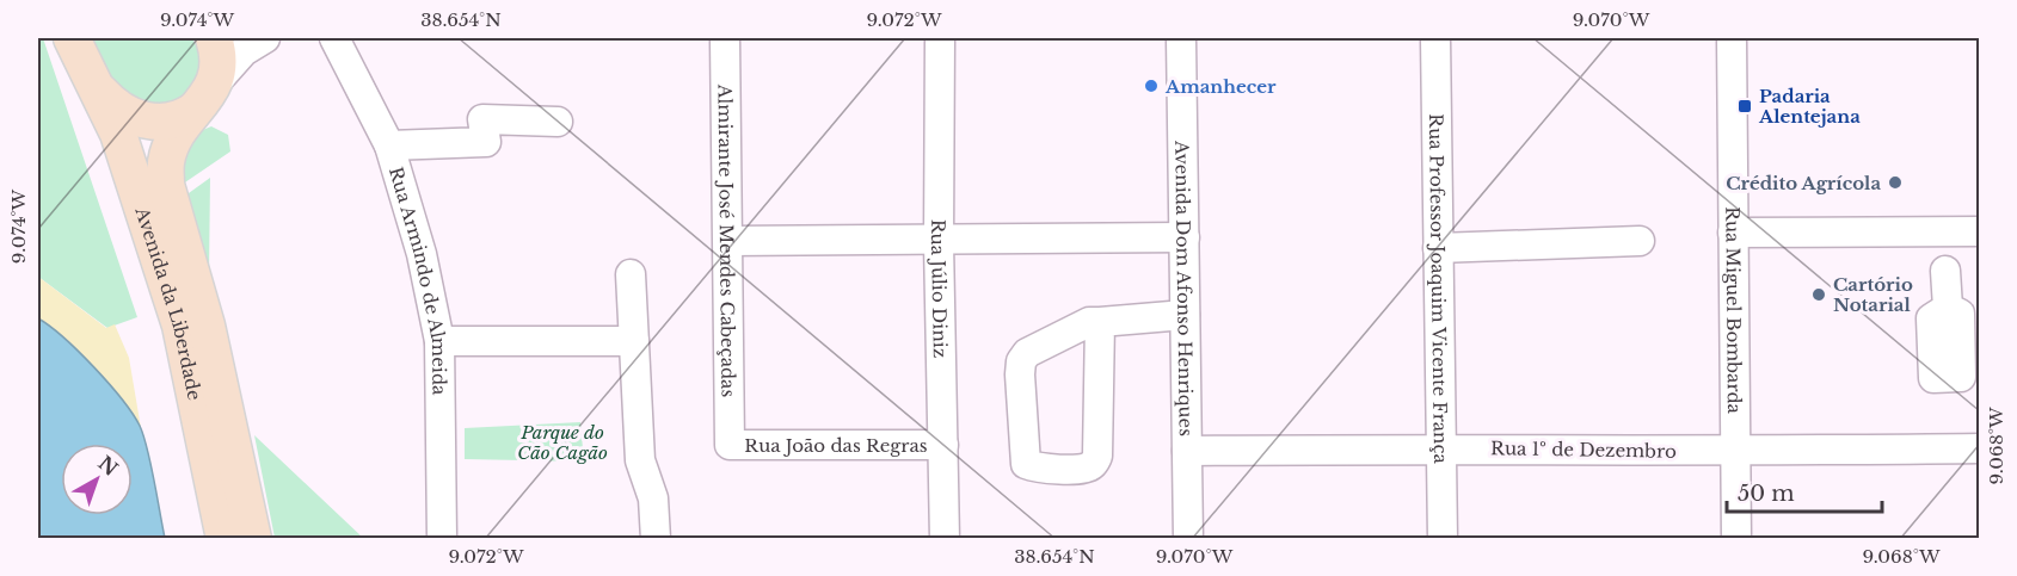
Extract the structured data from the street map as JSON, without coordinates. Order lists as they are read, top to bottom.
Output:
{
  "streets": {
    "main road": ["Avenida da Liberdade"],
    "street": [
      "Almirante José Mendes Cabeçadas",
      "Rua Armindo de Almeida",
      "Avenida Dom Afonso Henriques",
      "Rua Júlio Diniz",
      "Rua Professor Joaquim Vicente França",
      "Rua Miguel Bombarda",
      "Rua João das Regras",
      "Rua 1º de Dezembro"
    ]
  },
  "crossings": [
    ["Almirante José Mendes Cabeçadas", "Rua João das Regras"],
    ["Avenida Dom Afonso Henriques", "Rua 1º de Dezembro"],
    ["Rua Júlio Diniz", "Rua João das Regras"],
    ["Rua Professor Joaquim Vicente França", "Rua 1º de Dezembro"],
    ["Rua Miguel Bombarda", "Rua 1º de Dezembro"]
  ],
  "parks": ["Parque do Cão Cagão"],
  "places": {
    "other": ["Amanhecer", "Crédito Agrícola", "Cartório Notarial"],
    "transit": ["Padaria Alentejana"]
  },
  "scale_bar": "50 m",
  "north": "top right",
  "coordinates": [
    "9.074°W",
    "38.654°N",
    "9.072°W",
    "9.070°W",
    "9.068°W"
  ]
}
